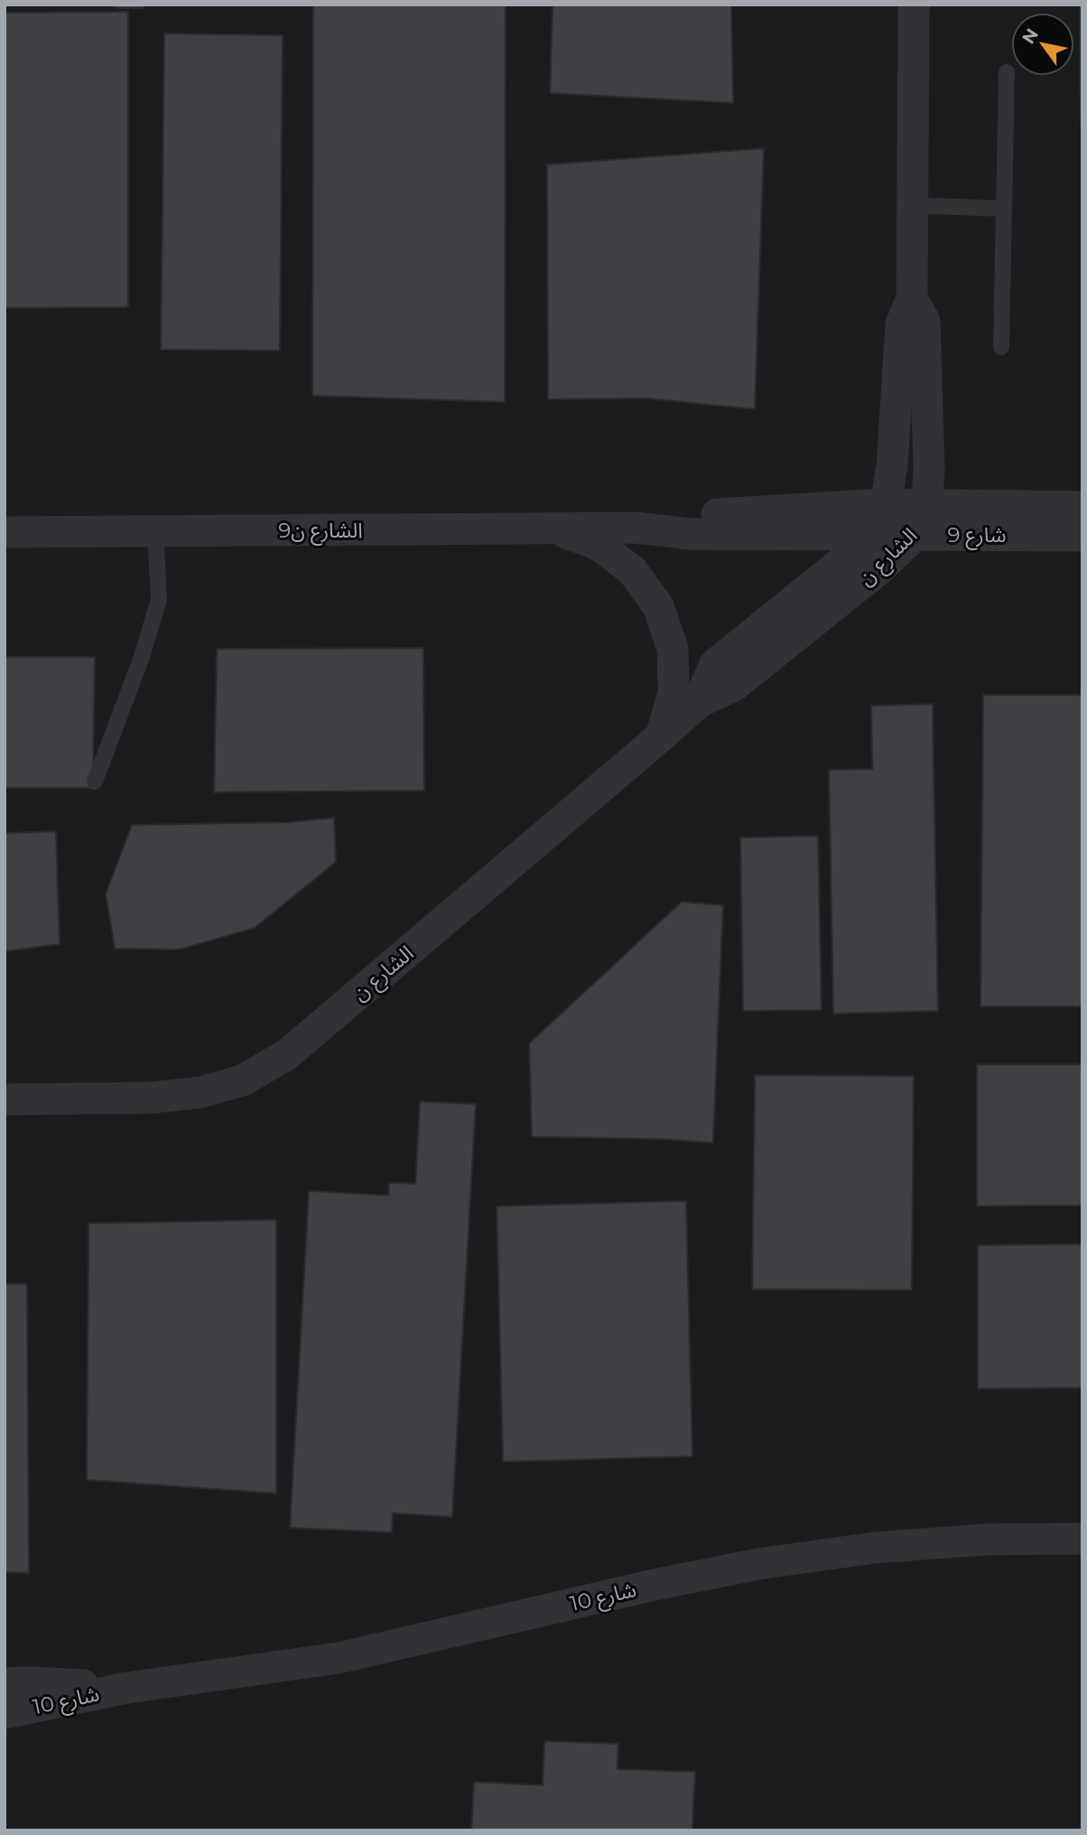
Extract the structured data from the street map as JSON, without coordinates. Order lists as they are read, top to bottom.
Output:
{
  "streets": {
    "street": [
      "الشارع ن9",
      "شارع 9",
      "الشارع ن",
      "شارع 10"
    ]
  },
  "crossings": [
    ["الشارع ن9", "شارع 9"],
    ["الشارع ن9", "الشارع ن"],
    ["شارع 9", "الشارع ن"]
  ],
  "north": "top left"
}
